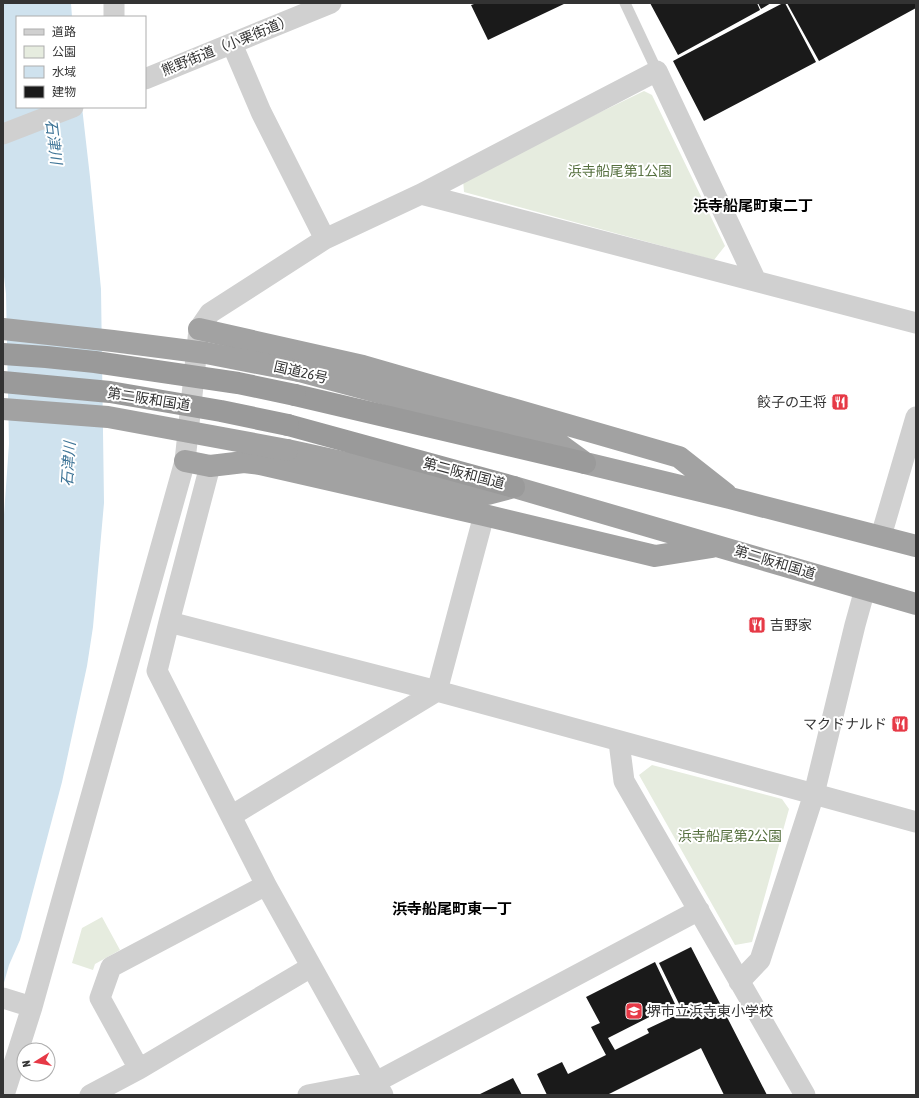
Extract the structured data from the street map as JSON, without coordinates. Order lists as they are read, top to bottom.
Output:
{
  "streets": {
    "highway": ["国道26号", "第二阪和国道"],
    "street": ["熊野街道（小栗街道）"]
  },
  "crossings": [
    ["国道26号", "第二阪和国道"]
  ],
  "districts": ["浜寺船尾町東二丁", "浜寺船尾町東一丁"],
  "water": ["石津川"],
  "parks": ["浜寺船尾第1公園", "浜寺船尾第2公園"],
  "places": {
    "restaurant": ["餃子の王将", "吉野家", "マクドナルド"],
    "school or university": ["堺市立浜寺東小学校"]
  },
  "legend": [
    "道路",
    "公園",
    "水域",
    "建物"
  ],
  "north": "left"
}
